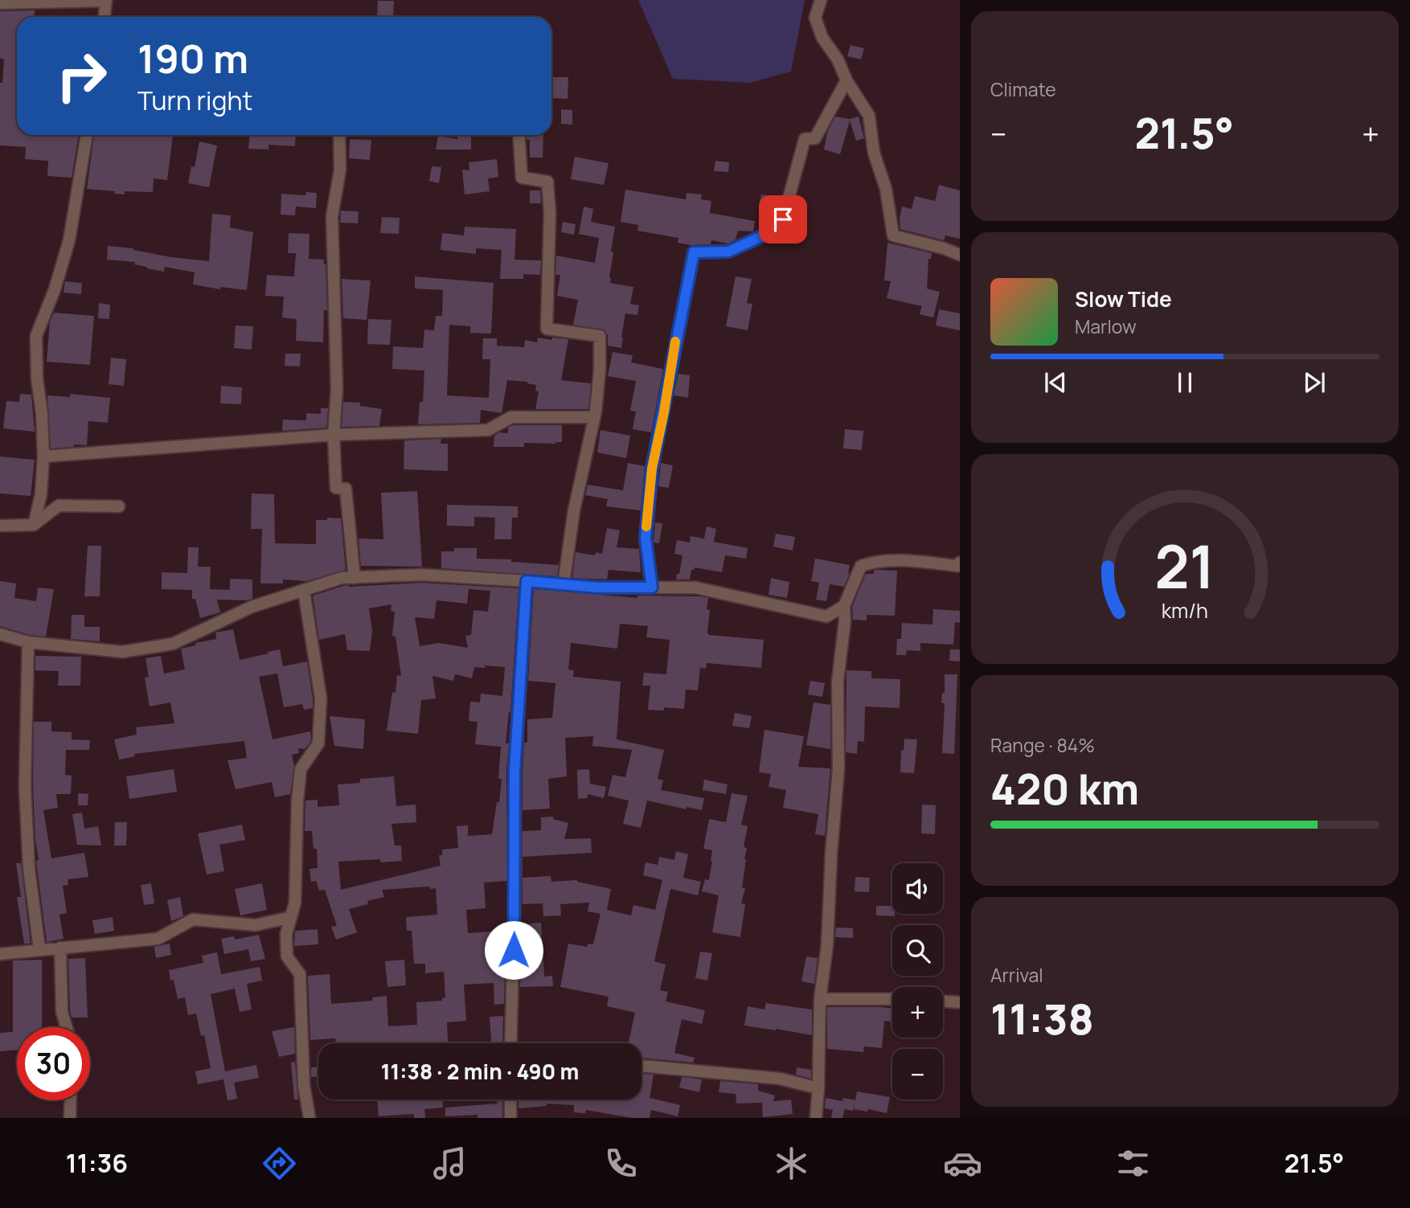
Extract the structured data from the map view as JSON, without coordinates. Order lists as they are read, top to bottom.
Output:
{
  "page": {
    "tile": [
      "Climate",
      ["Range · 84%", "420 km"],
      ["Arrival", "11:38"]
    ],
    "turn": ["190 m", "Turn right"],
    "heat": ["−", "21.5°", "+"],
    "song": ["Slow Tide", "Marlow"],
    "map_buttons": ["+", "−"],
    "limit": "30",
    "trip": "11:38 · 2 min · 490 m",
    "tabs": ["11:36", "21.5°"],
    "gauge": ["21", "km/h"]
  }
}
